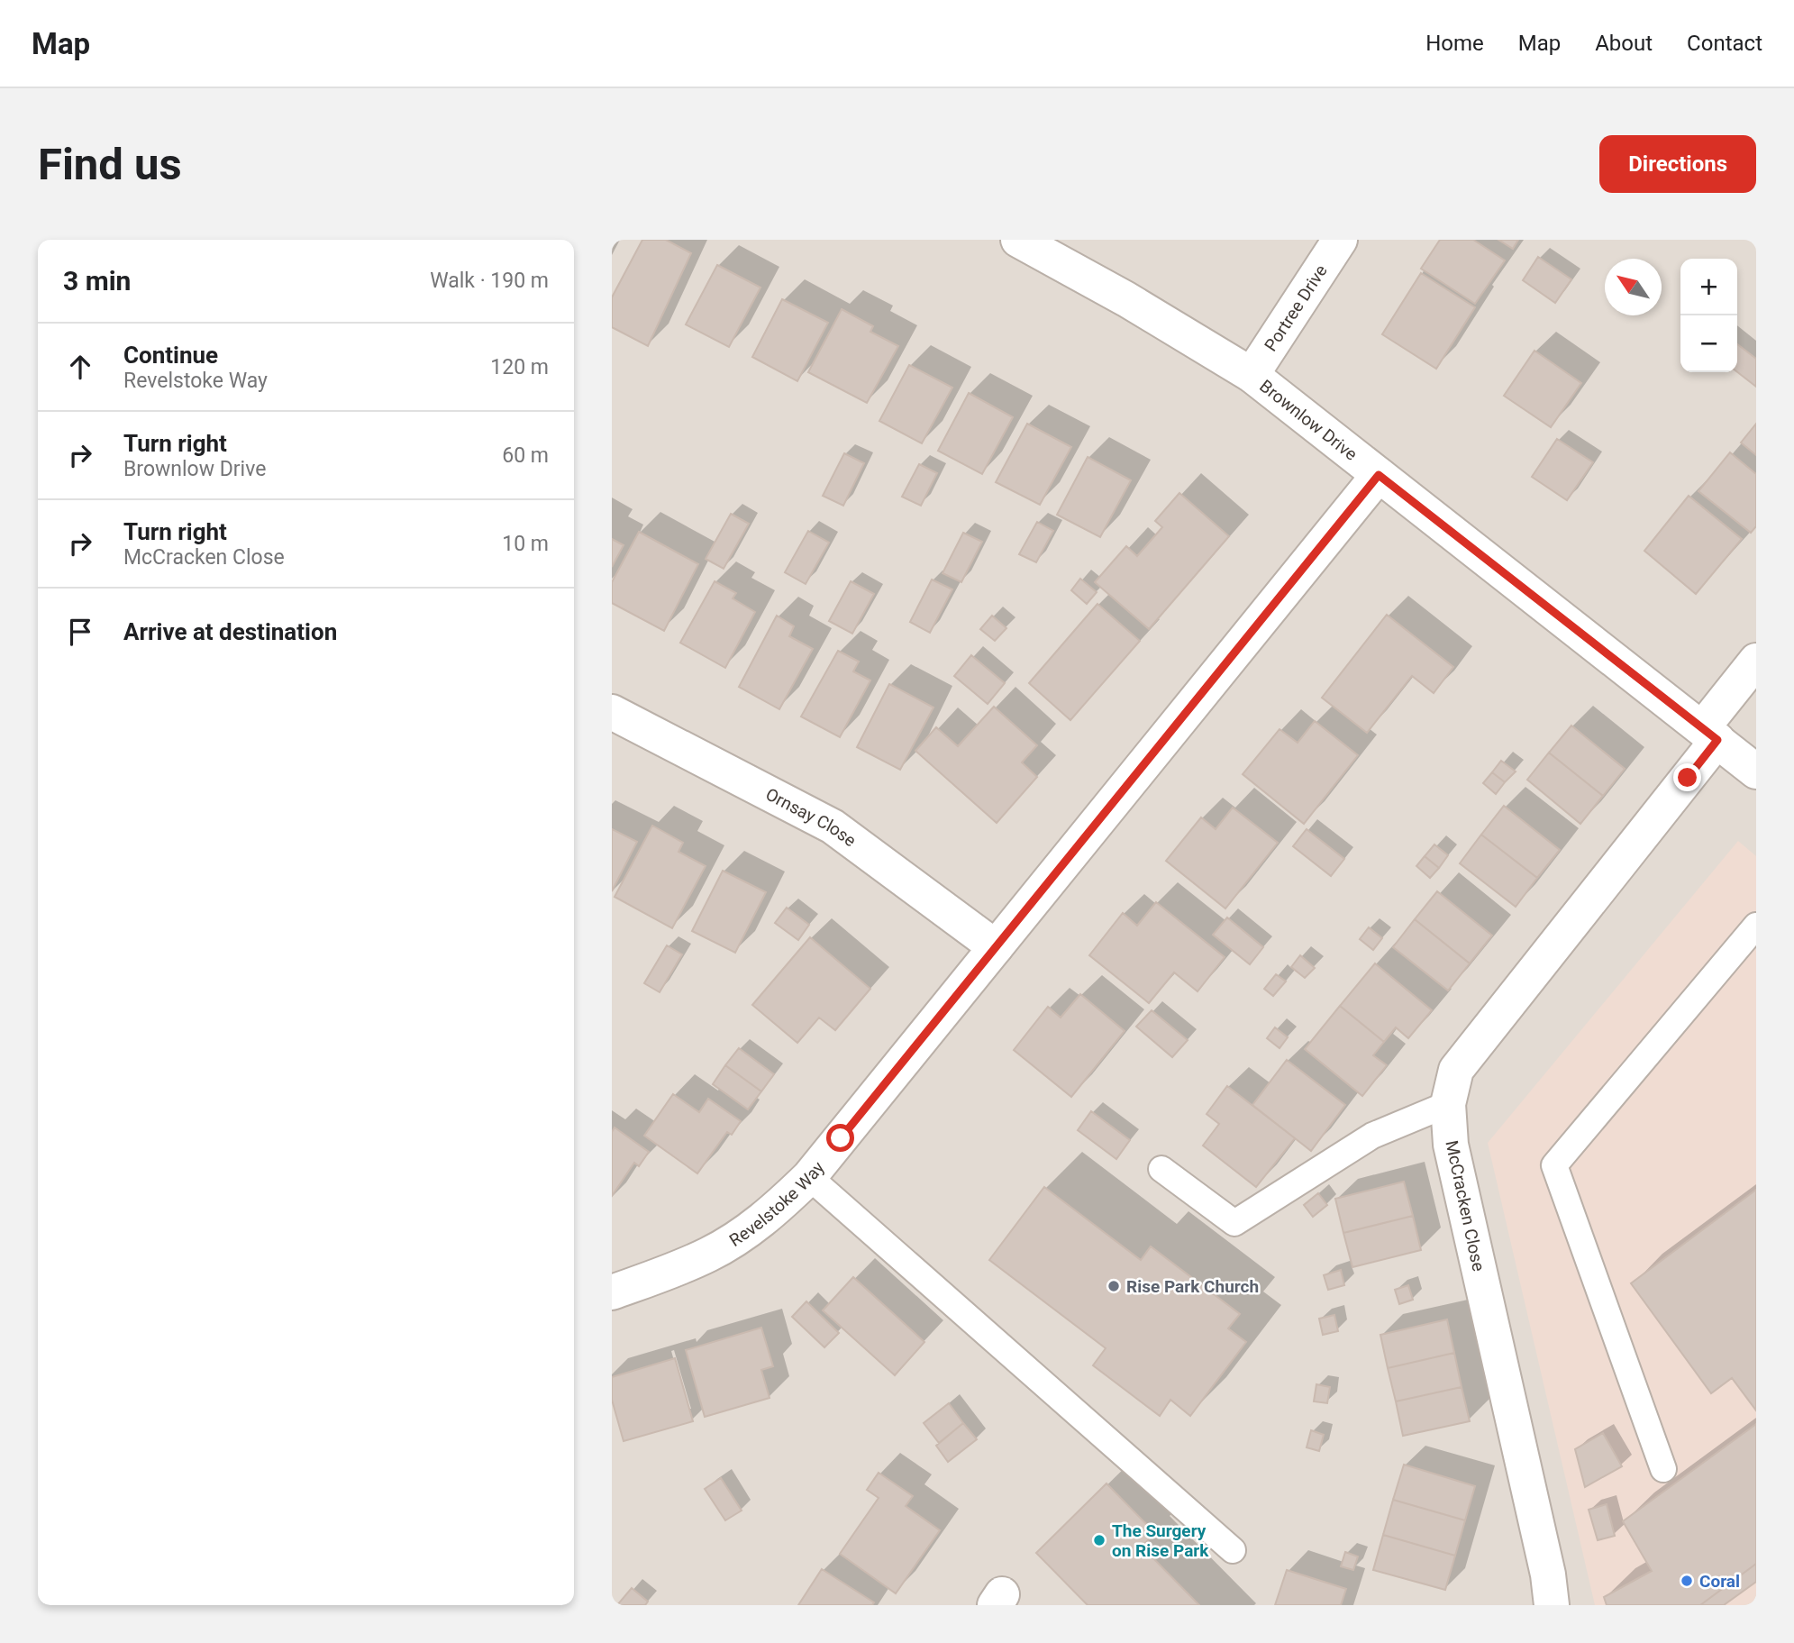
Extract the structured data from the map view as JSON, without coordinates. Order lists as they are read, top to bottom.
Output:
{
  "streets": {
    "street": [
      "Portree Drive",
      "Brownlow Drive",
      "Ornsay Close",
      "Revelstoke Way",
      "McCracken Close"
    ]
  },
  "crossings": [
    ["Portree Drive", "Brownlow Drive"],
    ["Brownlow Drive", "Revelstoke Way"],
    ["Brownlow Drive", "McCracken Close"],
    ["Ornsay Close", "Revelstoke Way"]
  ],
  "places": ["Rise Park Church", "The Surgery on Rise Park", "Coral"],
  "north": "top left",
  "page": {
    "header": "Map",
    "nav": [
      "Home",
      "Map",
      "About",
      "Contact"
    ],
    "buttons": "Directions",
    "title": "Find us",
    "heading": ["3 min", "Walk · 190 m"],
    "map_buttons": ["+", "−"],
    "list": [
      ["Continue", "Revelstoke Way", "120 m"],
      ["Turn right", "Brownlow Drive", "60 m"],
      ["Turn right", "McCracken Close", "10 m"],
      "Arrive at destination"
    ]
  }
}
